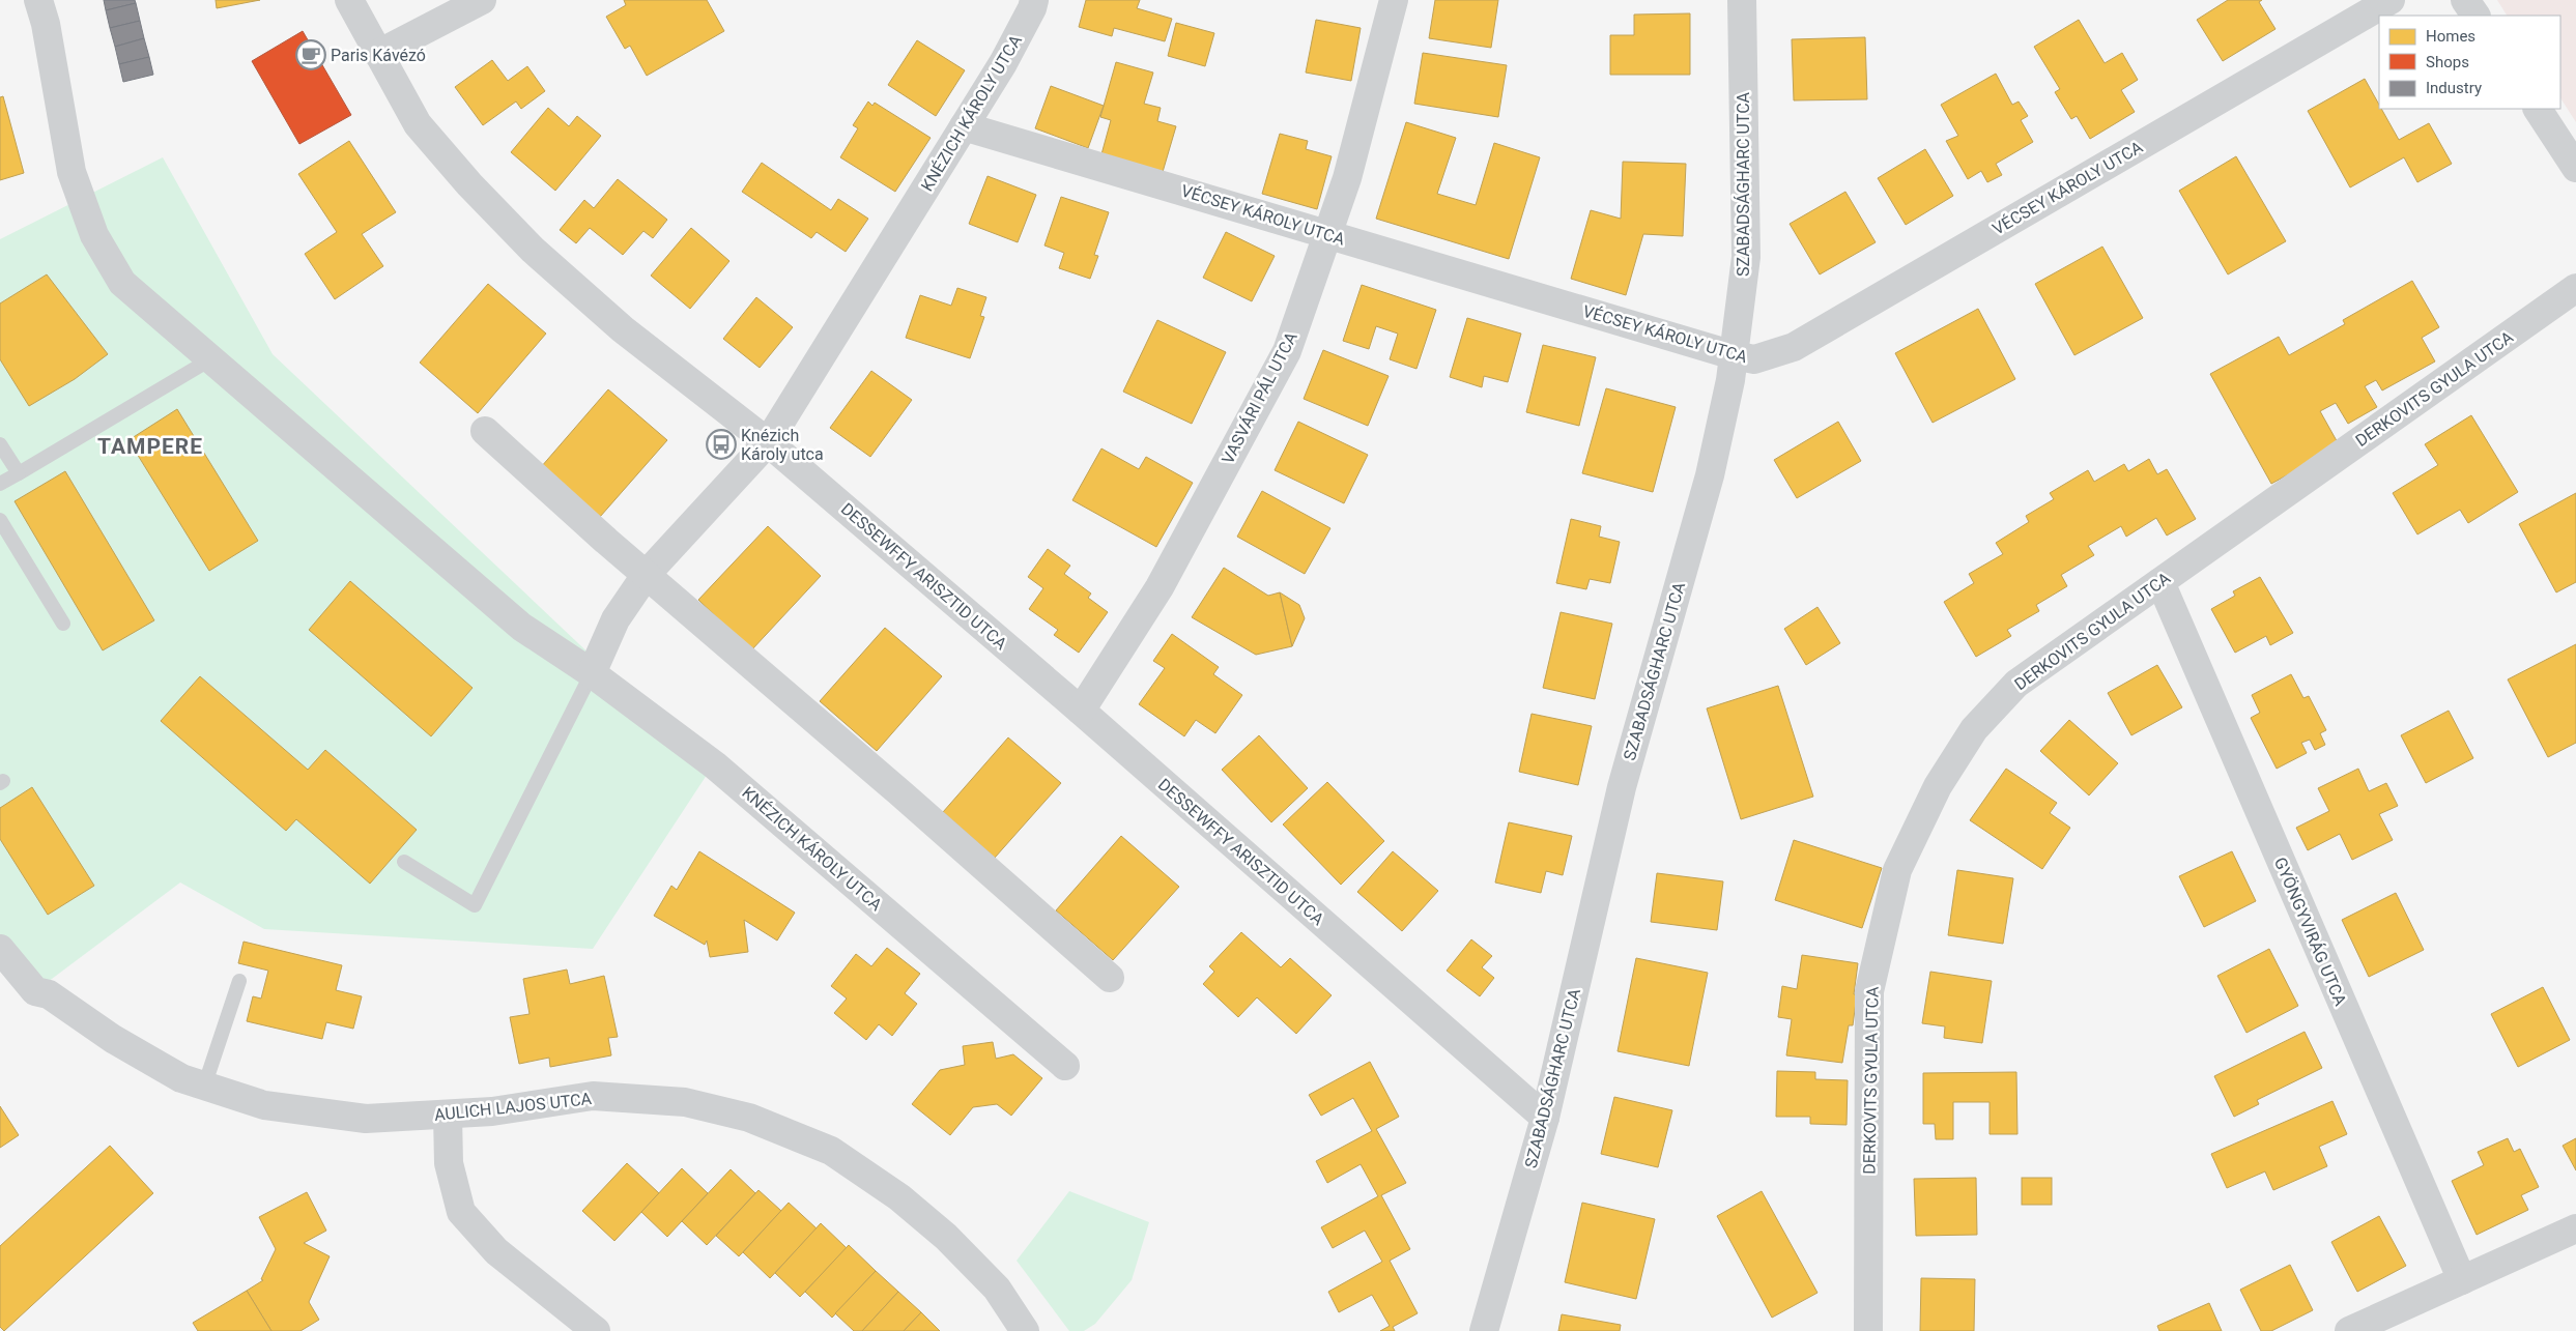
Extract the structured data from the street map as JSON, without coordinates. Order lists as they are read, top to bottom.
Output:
{
  "streets": {
    "street": [
      "KNÉZICH KÁROLY UTCA",
      "SZABADSÁGHARC UTCA",
      "VÉCSEY KÁROLY UTCA",
      "DERKOVITS GYULA UTCA",
      "VASVÁRI PÁL UTCA",
      "DESSEWFFY ARISZTID UTCA",
      "GYÖNGYVIRÁG UTCA",
      "AULICH LAJOS UTCA"
    ]
  },
  "crossings": [
    ["KNÉZICH KÁROLY UTCA", "VÉCSEY KÁROLY UTCA"],
    ["KNÉZICH KÁROLY UTCA", "DESSEWFFY ARISZTID UTCA"],
    ["SZABADSÁGHARC UTCA", "VÉCSEY KÁROLY UTCA"],
    ["SZABADSÁGHARC UTCA", "DESSEWFFY ARISZTID UTCA"],
    ["VÉCSEY KÁROLY UTCA", "VASVÁRI PÁL UTCA"],
    ["DERKOVITS GYULA UTCA", "GYÖNGYVIRÁG UTCA"],
    ["VASVÁRI PÁL UTCA", "DESSEWFFY ARISZTID UTCA"]
  ],
  "districts": ["TAMPERE"],
  "places": {
    "cafe": ["Paris Kávézó"],
    "bus stop": ["Knézich Károly utca"]
  },
  "legend": ["Homes", "Shops", "Industry"]
}
